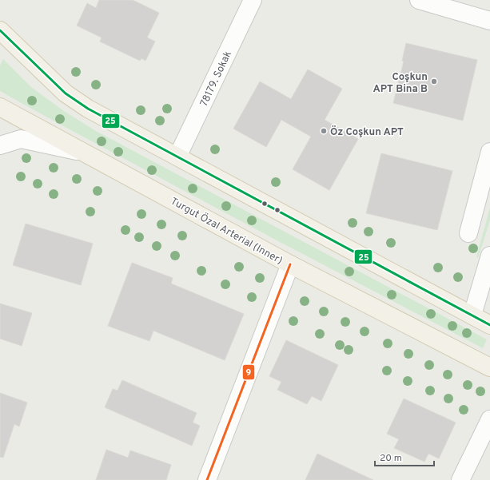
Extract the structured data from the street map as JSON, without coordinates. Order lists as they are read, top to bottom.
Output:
{
  "streets": {
    "main road": ["Turgut Özal Arterial (Inner)"],
    "street": ["78179. Sokak"]
  },
  "places": ["Coşkun APT Bina B", "Öz Coşkun APT"],
  "lines": ["transit line 25", "transit line 9"],
  "scale_bar": "20 m"
}
